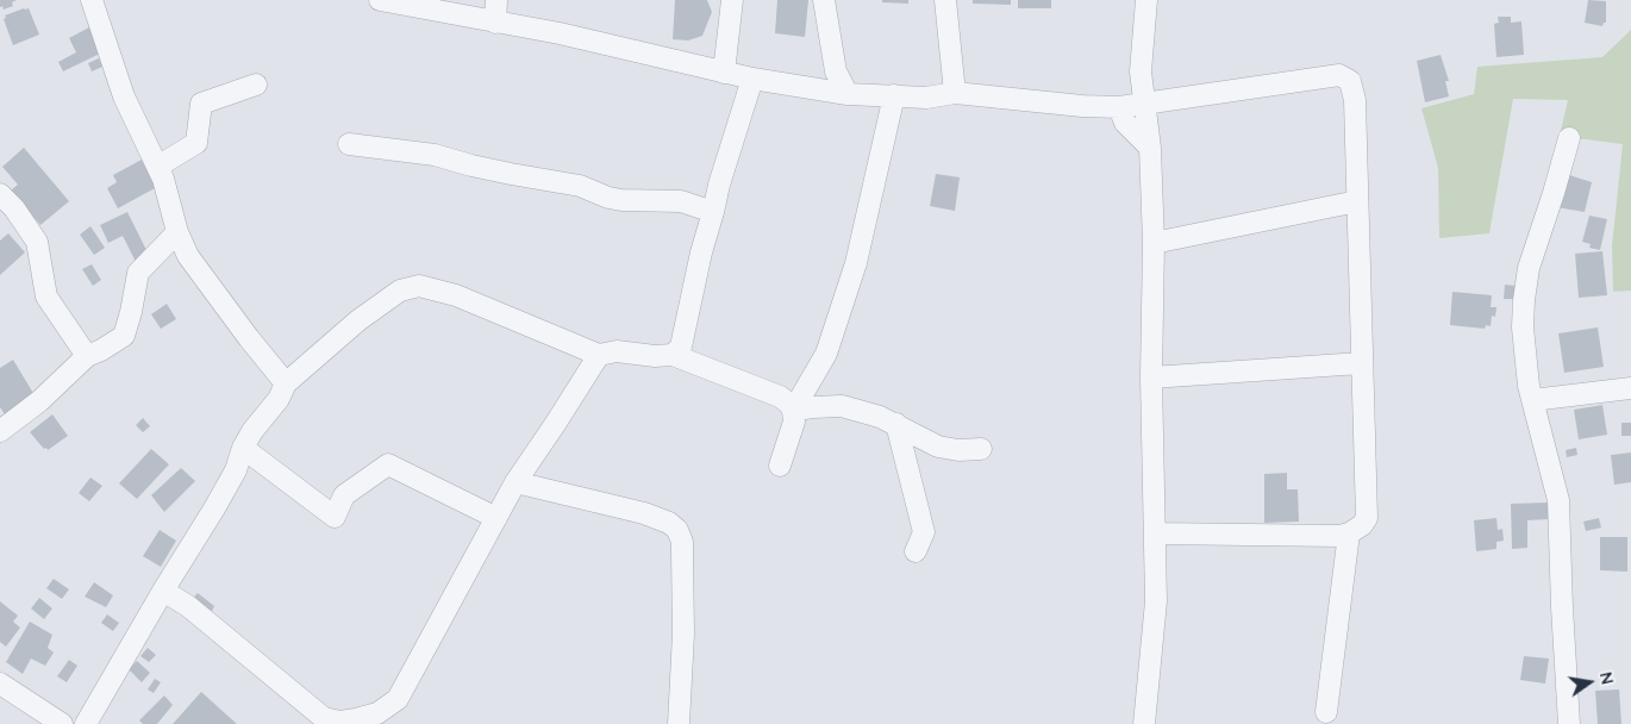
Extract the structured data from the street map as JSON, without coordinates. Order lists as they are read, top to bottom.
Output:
{
  "north": "right"
}
